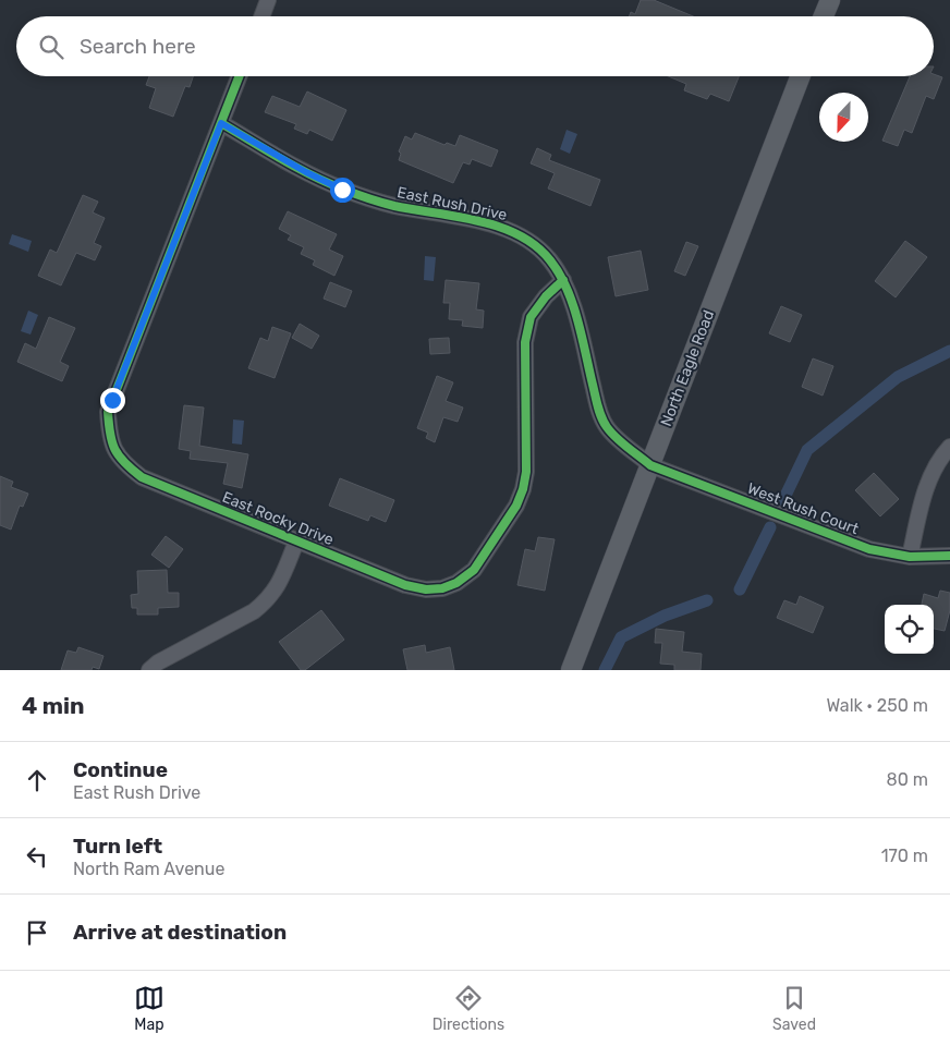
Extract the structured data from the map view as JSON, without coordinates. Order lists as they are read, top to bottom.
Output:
{
  "streets": {
    "main road": ["North Eagle Road"],
    "street": ["East Rush Drive", "West Rush Court", "East Rocky Drive"]
  },
  "crossings": [
    ["East Rush Drive", "North Eagle Road"],
    ["East Rush Drive", "West Rush Court"],
    ["East Rush Drive", "East Rocky Drive"],
    ["North Eagle Road", "West Rush Court"]
  ],
  "north": "bottom",
  "page": {
    "search": "Search here",
    "heading": ["4 min", "Walk · 250 m"],
    "list": [
      ["Continue", "East Rush Drive", "80 m"],
      ["Turn left", "North Ram Avenue", "170 m"],
      "Arrive at destination"
    ],
    "nav": ["Map", "Directions", "Saved"]
  }
}
